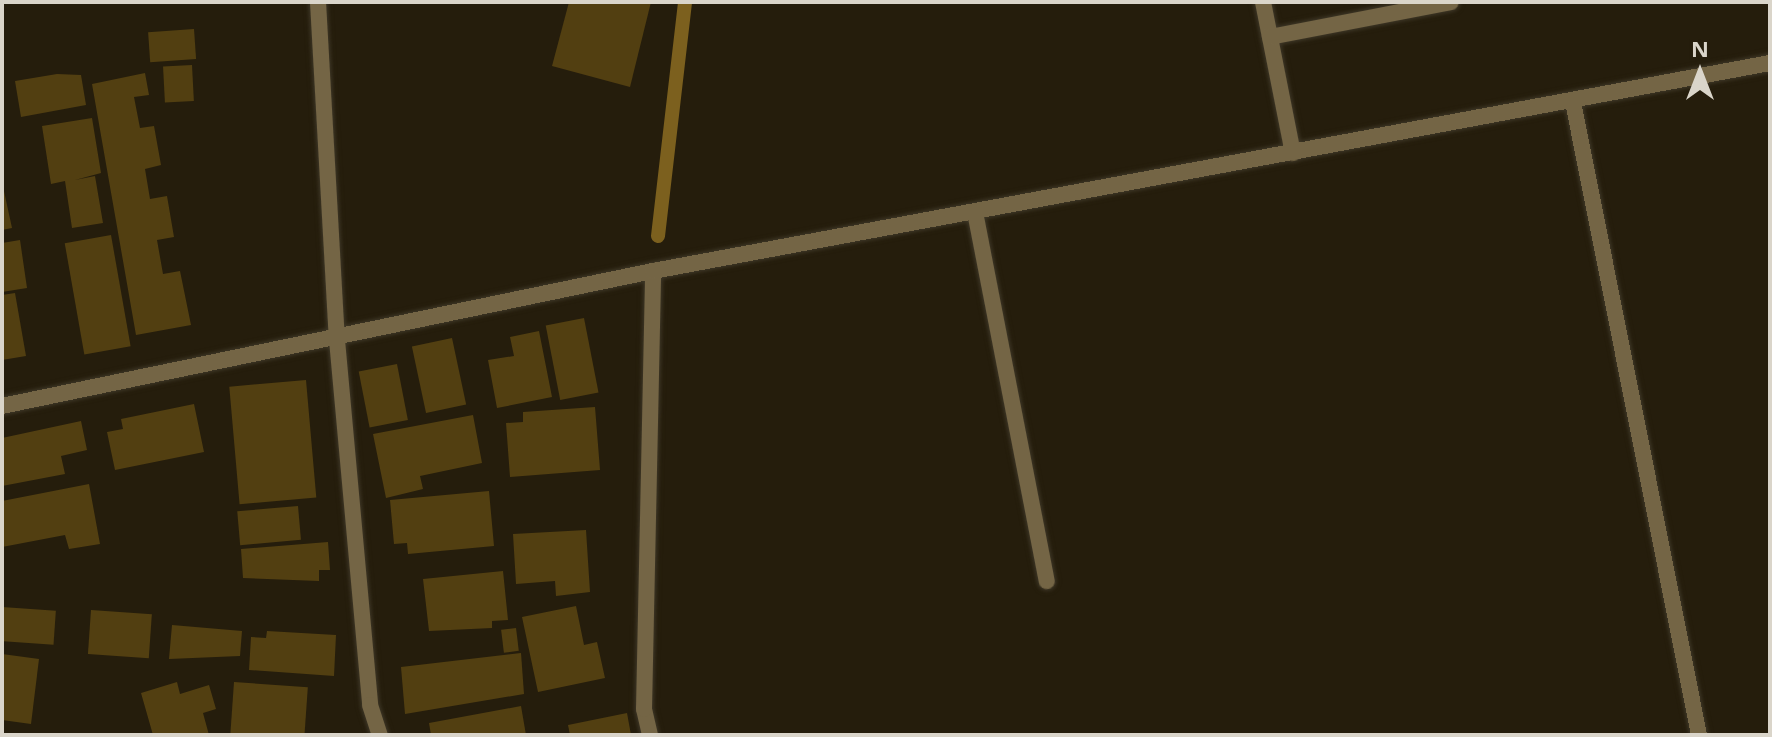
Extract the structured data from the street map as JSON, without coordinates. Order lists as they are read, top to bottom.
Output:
{
  "north": "top"
}
